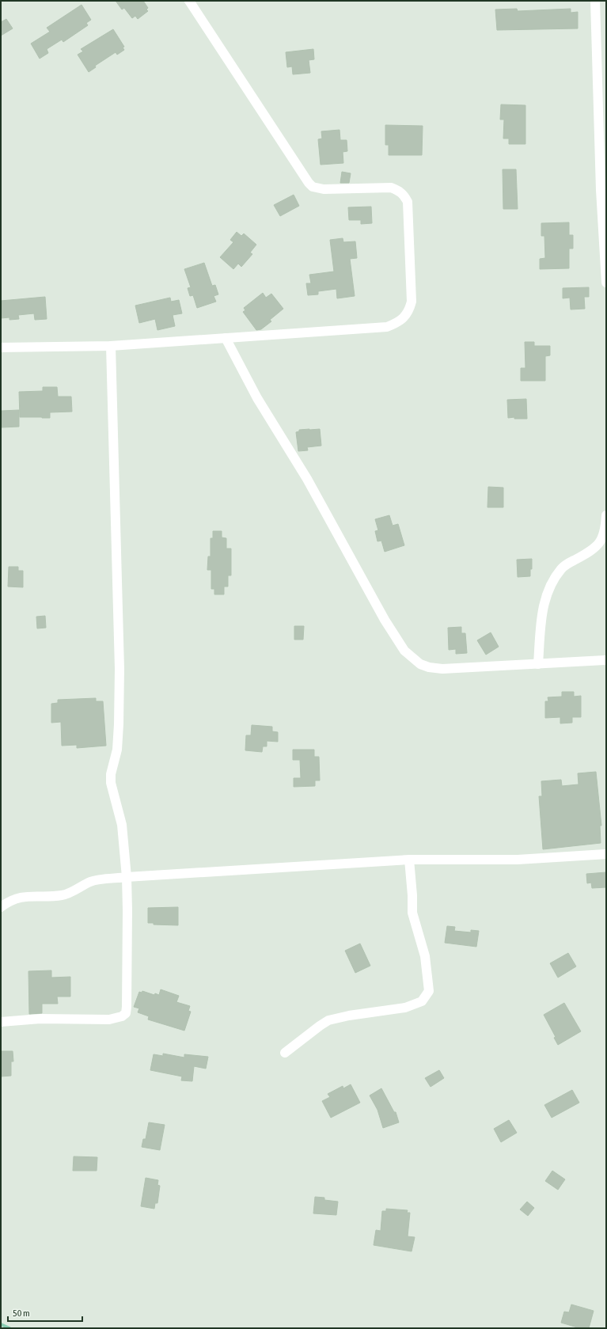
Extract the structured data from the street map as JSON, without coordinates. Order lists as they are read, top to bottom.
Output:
{
  "scale_bar": "50 m"
}
